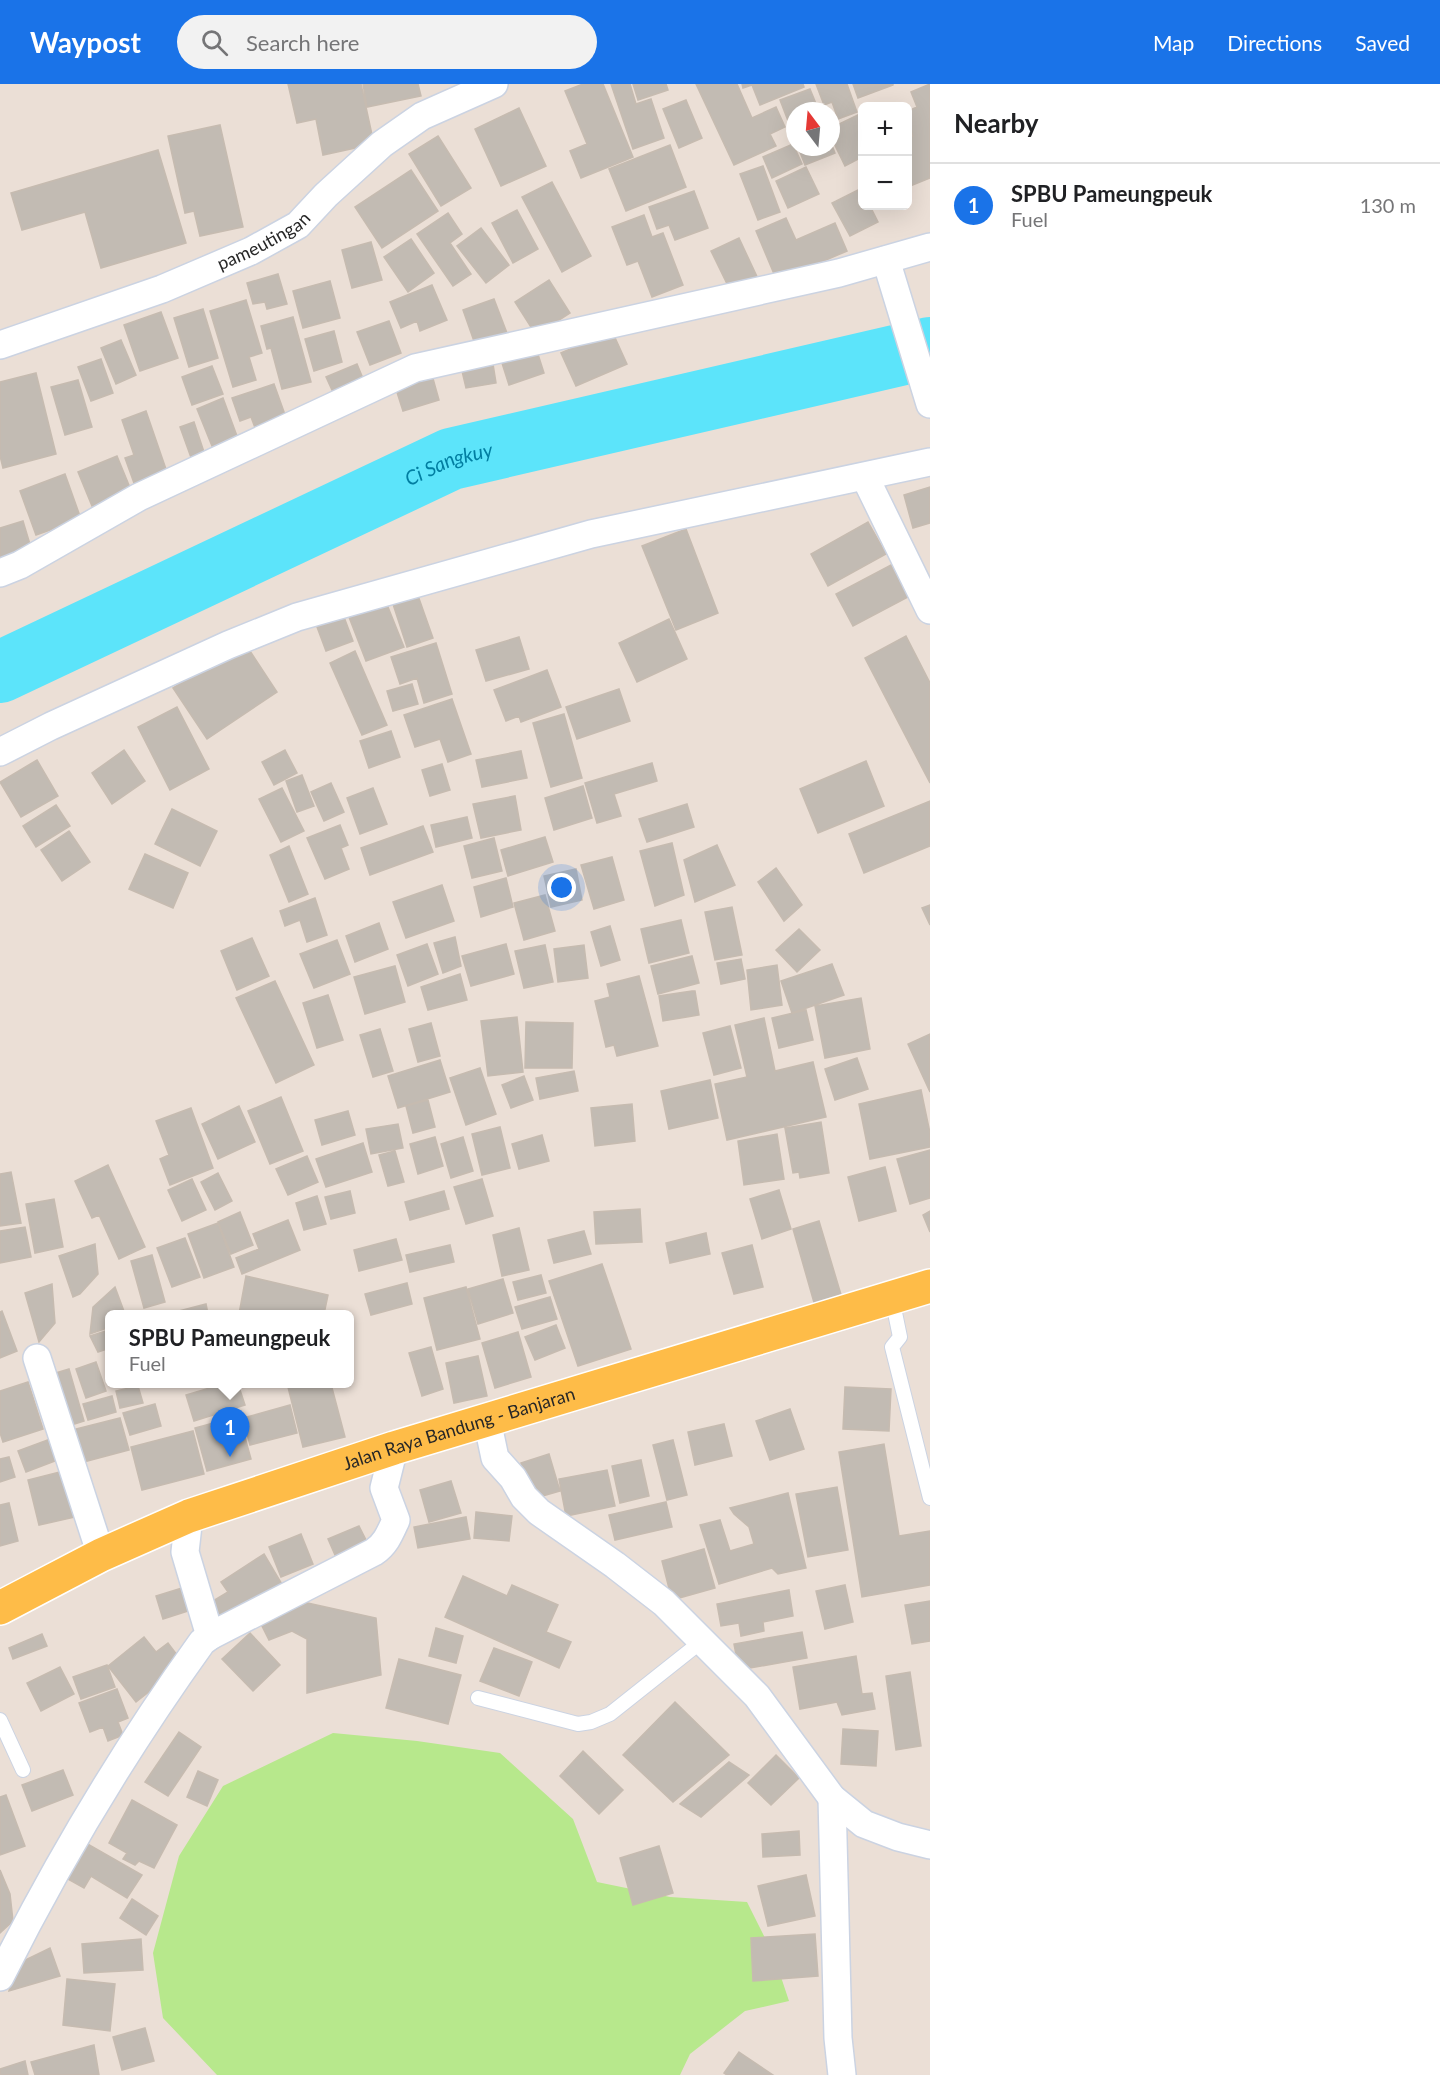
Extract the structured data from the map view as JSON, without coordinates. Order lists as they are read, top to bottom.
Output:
{
  "streets": {
    "main road": ["Jalan Raya Bandung - Banjaran"],
    "street": ["pameutingan"]
  },
  "water": ["Ci Sangkuy"],
  "north": "top",
  "page": {
    "header": "Waypost",
    "search": "Search here",
    "nav": ["Map", "Directions", "Saved"],
    "heading": "Nearby",
    "map_buttons": ["+", "−"],
    "list": [
      {
        "mark": "1",
        "name": "SPBU Pameungpeuk",
        "note": "Fuel",
        "value": "130 m"
      }
    ],
    "popup": ["SPBU Pameungpeuk", "Fuel"],
    "pins": "1"
  }
}
